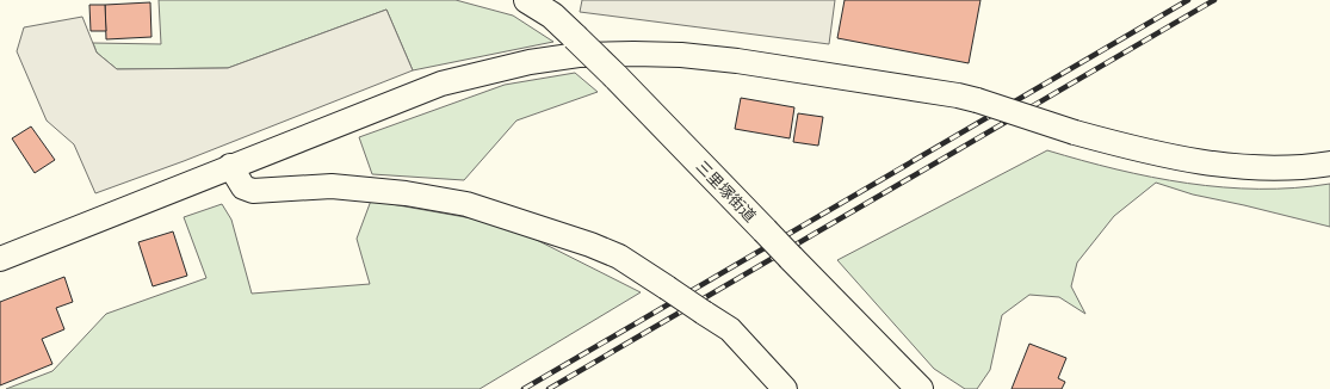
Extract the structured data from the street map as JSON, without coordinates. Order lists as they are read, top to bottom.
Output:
{
  "streets": {
    "main road": ["三里塚街道"]
  }
}
